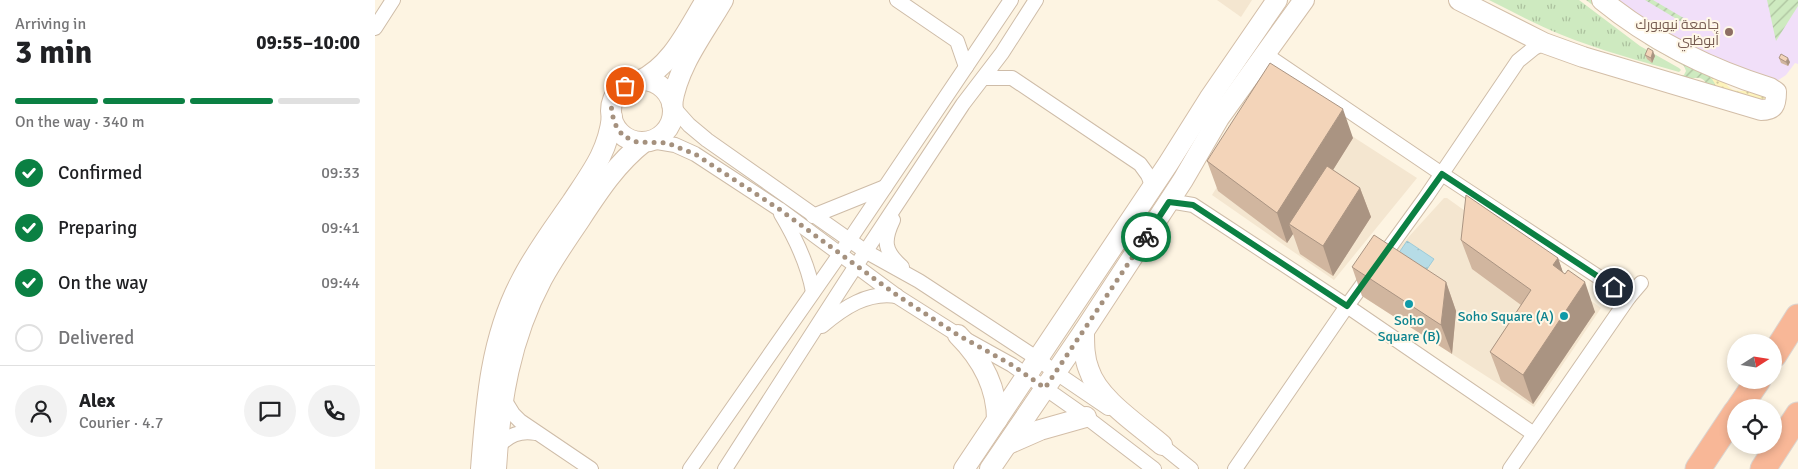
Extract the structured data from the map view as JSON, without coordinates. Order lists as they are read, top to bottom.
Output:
{
  "places": ["جامعة نيويورك أبوظبي", "Soho Square (B)", "Soho Square (A)"],
  "north": "right",
  "page": {
    "heading": ["3 min", "Arriving in", "09:55–10:00"],
    "panel": ["Alex", "Courier · 4.7"],
    "bar": "On the way · 340 m",
    "list": [
      ["Confirmed", "09:33"],
      ["Preparing", "09:41"],
      ["On the way", "09:44"],
      "Delivered"
    ]
  }
}
